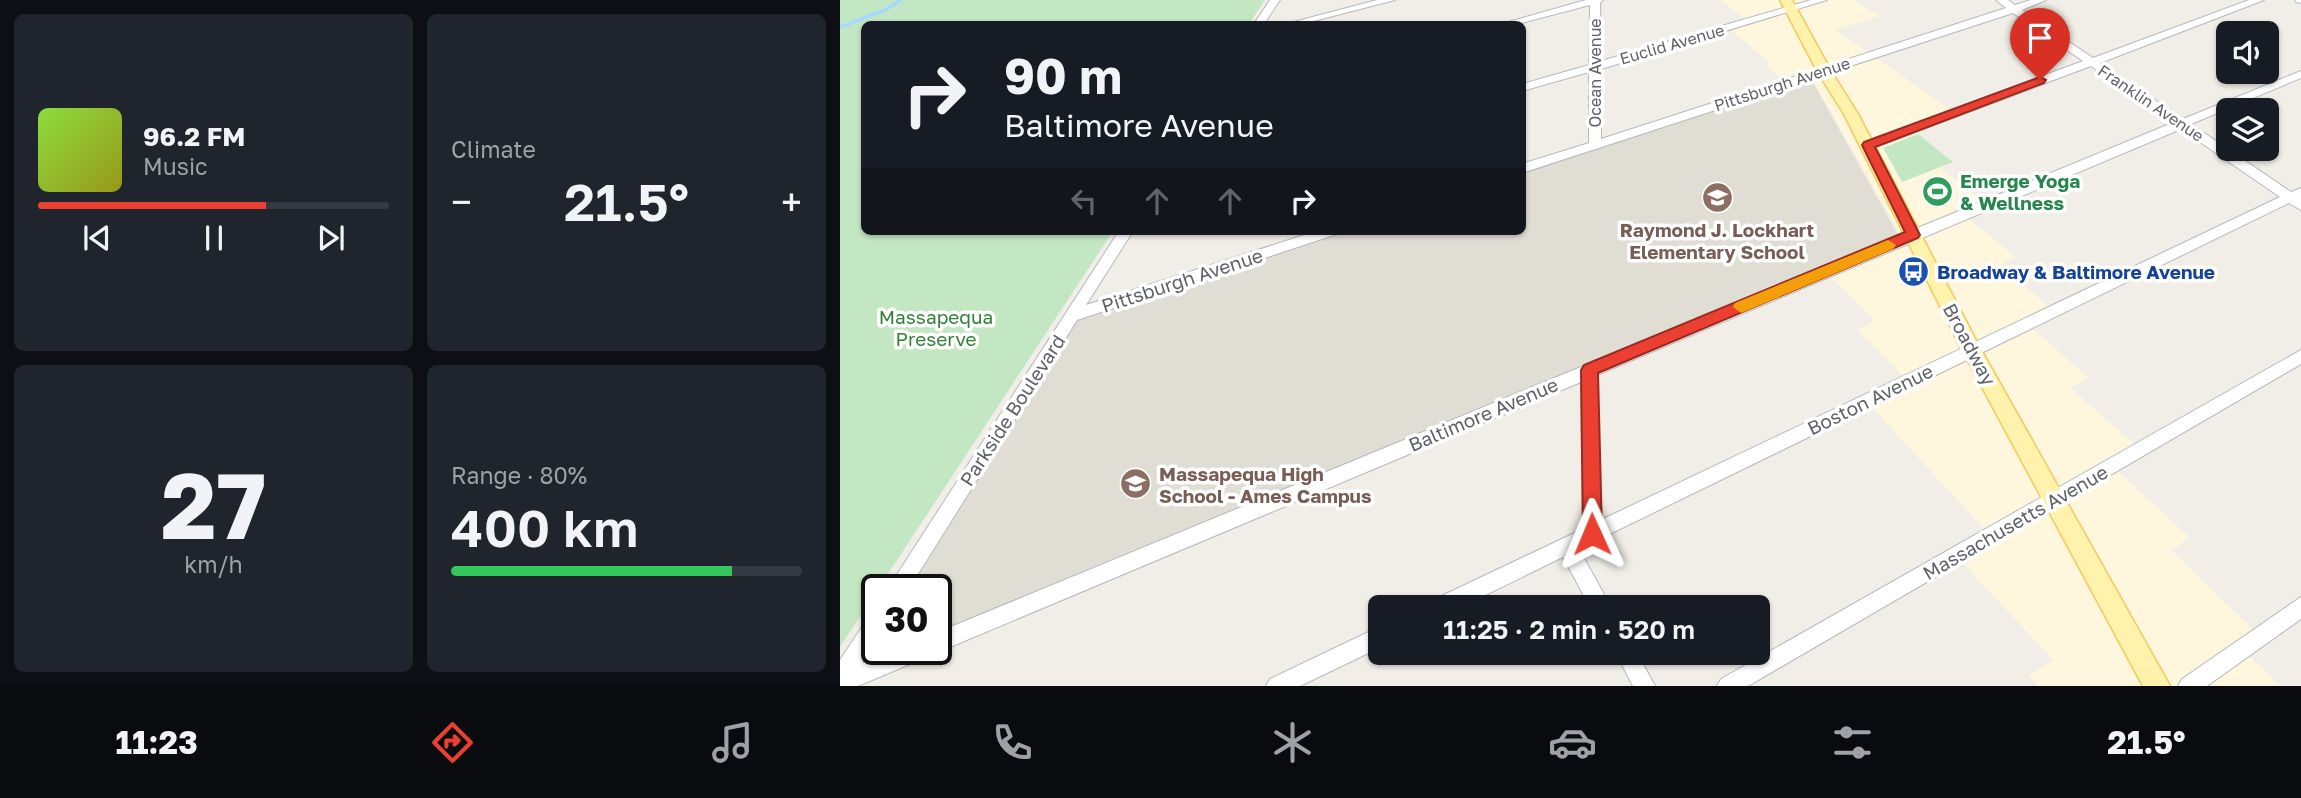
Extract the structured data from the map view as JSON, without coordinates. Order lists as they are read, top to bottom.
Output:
{
  "streets": {
    "main road": ["Broadway"],
    "street": [
      "Euclid Avenue",
      "Ocean Avenue",
      "Pittsburgh Avenue",
      "Franklin Avenue",
      "Boston Avenue",
      "Parkside Boulevard",
      "Baltimore Avenue",
      "Massachusetts Avenue"
    ]
  },
  "crossings": [
    ["Euclid Avenue", "Ocean Avenue"],
    ["Euclid Avenue", "Broadway"],
    ["Ocean Avenue", "Pittsburgh Avenue"],
    ["Pittsburgh Avenue", "Franklin Avenue"],
    ["Pittsburgh Avenue", "Broadway"],
    ["Pittsburgh Avenue", "Parkside Boulevard"],
    ["Franklin Avenue", "Boston Avenue"],
    ["Franklin Avenue", "Baltimore Avenue"],
    ["Broadway", "Boston Avenue"],
    ["Broadway", "Baltimore Avenue"],
    ["Broadway", "Massachusetts Avenue"]
  ],
  "parks": ["Massapequa Preserve"],
  "places": {
    "sports": ["Emerge Yoga & Wellness"],
    "school or university": ["Raymond J. Lockhart Elementary School", "Massapequa High School - Ames Campus"],
    "bus stop": ["Broadway & Baltimore Avenue"]
  },
  "page": {
    "tile": [
      "Climate",
      ["27", "km/h"],
      ["Range · 80%", "400 km"]
    ],
    "turn": ["90 m", "Baltimore Avenue"],
    "song": ["96.2 FM", "Music"],
    "heat": ["−", "21.5°", "+"],
    "limit": "30",
    "trip": "11:25 · 2 min · 520 m",
    "tabs": ["11:23", "21.5°"]
  }
}
